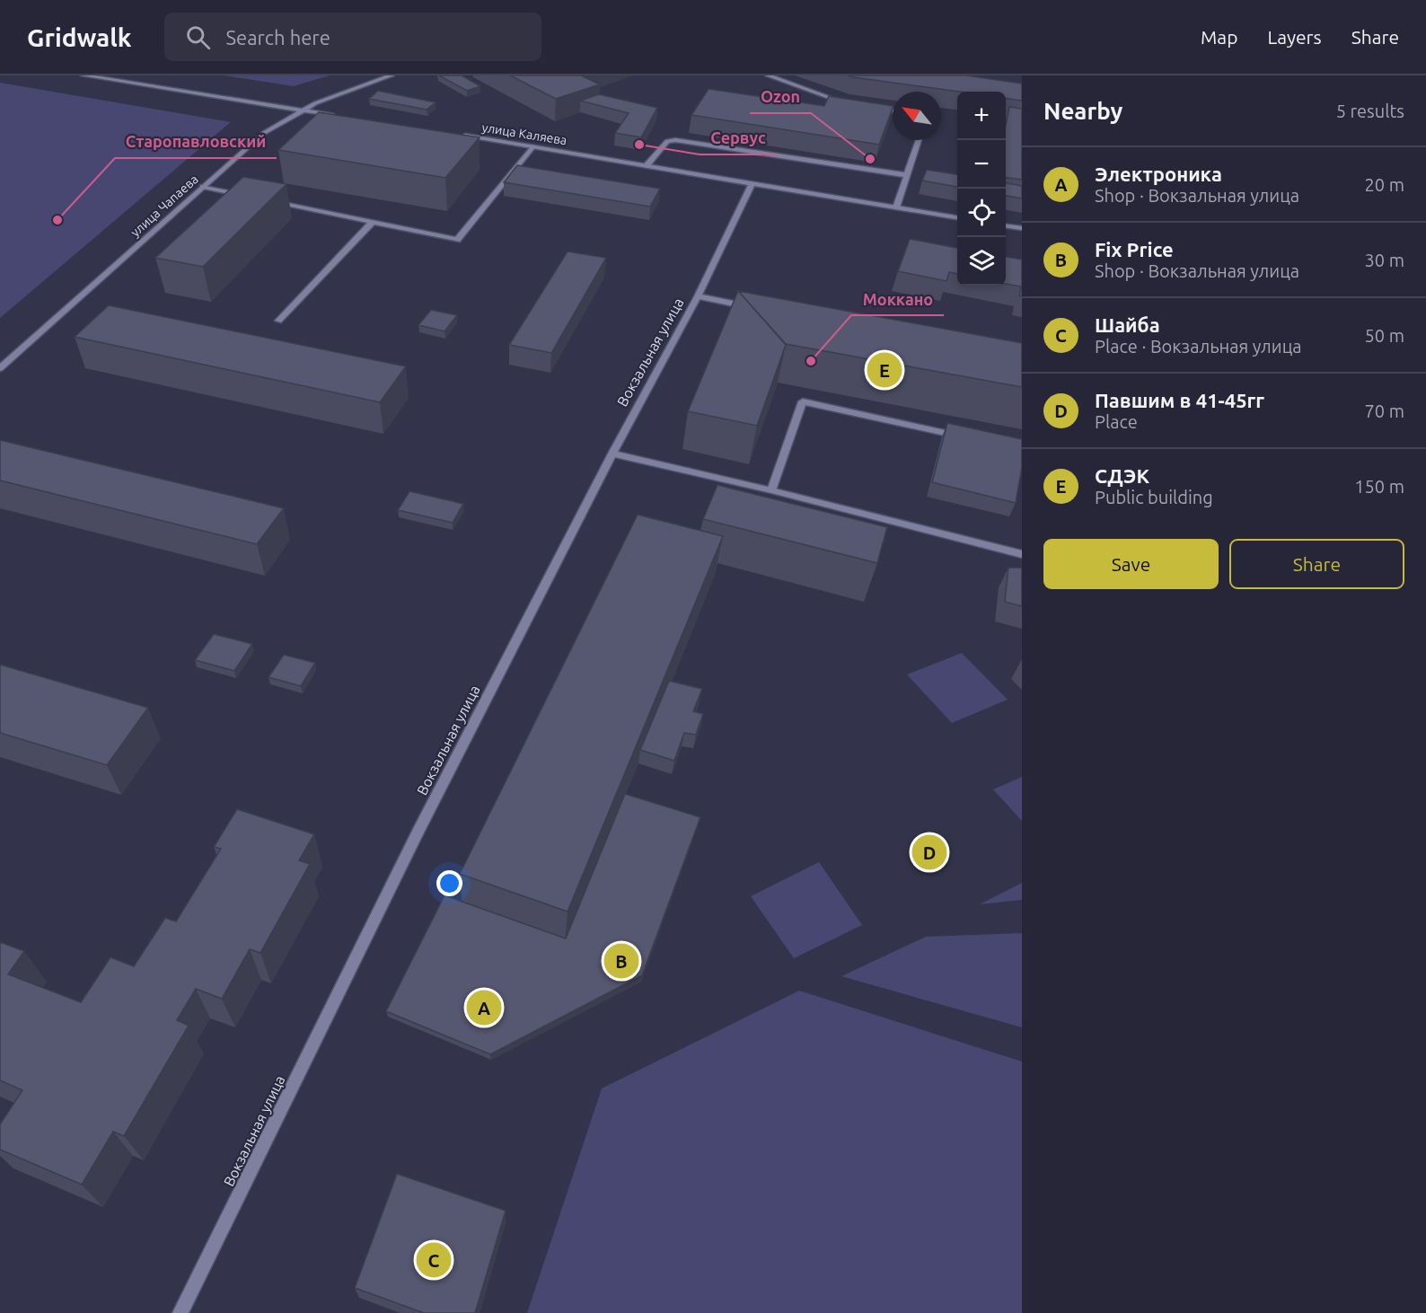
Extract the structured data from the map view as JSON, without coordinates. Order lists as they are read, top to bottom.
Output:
{
  "streets": {
    "street": ["улица Каляева", "улица Чапаева", "Вокзальная улица"]
  },
  "crossings": [
    ["улица Каляева", "Вокзальная улица"]
  ],
  "places": [
    "Сервус",
    "Ozon",
    "Старопавловский",
    "Моккано"
  ],
  "north": "top left",
  "page": {
    "header": "Gridwalk",
    "search": "Search here",
    "nav": ["Map", "Layers", "Share"],
    "heading": ["Nearby", "5 results"],
    "map_buttons": ["+", "−"],
    "list": [
      {
        "mark": "A",
        "name": "Электроника",
        "note": "Shop · Вокзальная улица",
        "value": "20 m"
      },
      {
        "mark": "B",
        "name": "Fix Price",
        "note": "Shop · Вокзальная улица",
        "value": "30 m"
      },
      {
        "mark": "C",
        "name": "Шайба",
        "note": "Place · Вокзальная улица",
        "value": "50 m"
      },
      {
        "mark": "D",
        "name": "Павшим в 41-45гг",
        "note": "Place",
        "value": "70 m"
      },
      {
        "mark": "E",
        "name": "СДЭК",
        "note": "Public building",
        "value": "150 m"
      }
    ],
    "pins": [
      "E",
      "D",
      "B",
      "A",
      "C"
    ],
    "buttons": ["Save", "Share"]
  }
}
